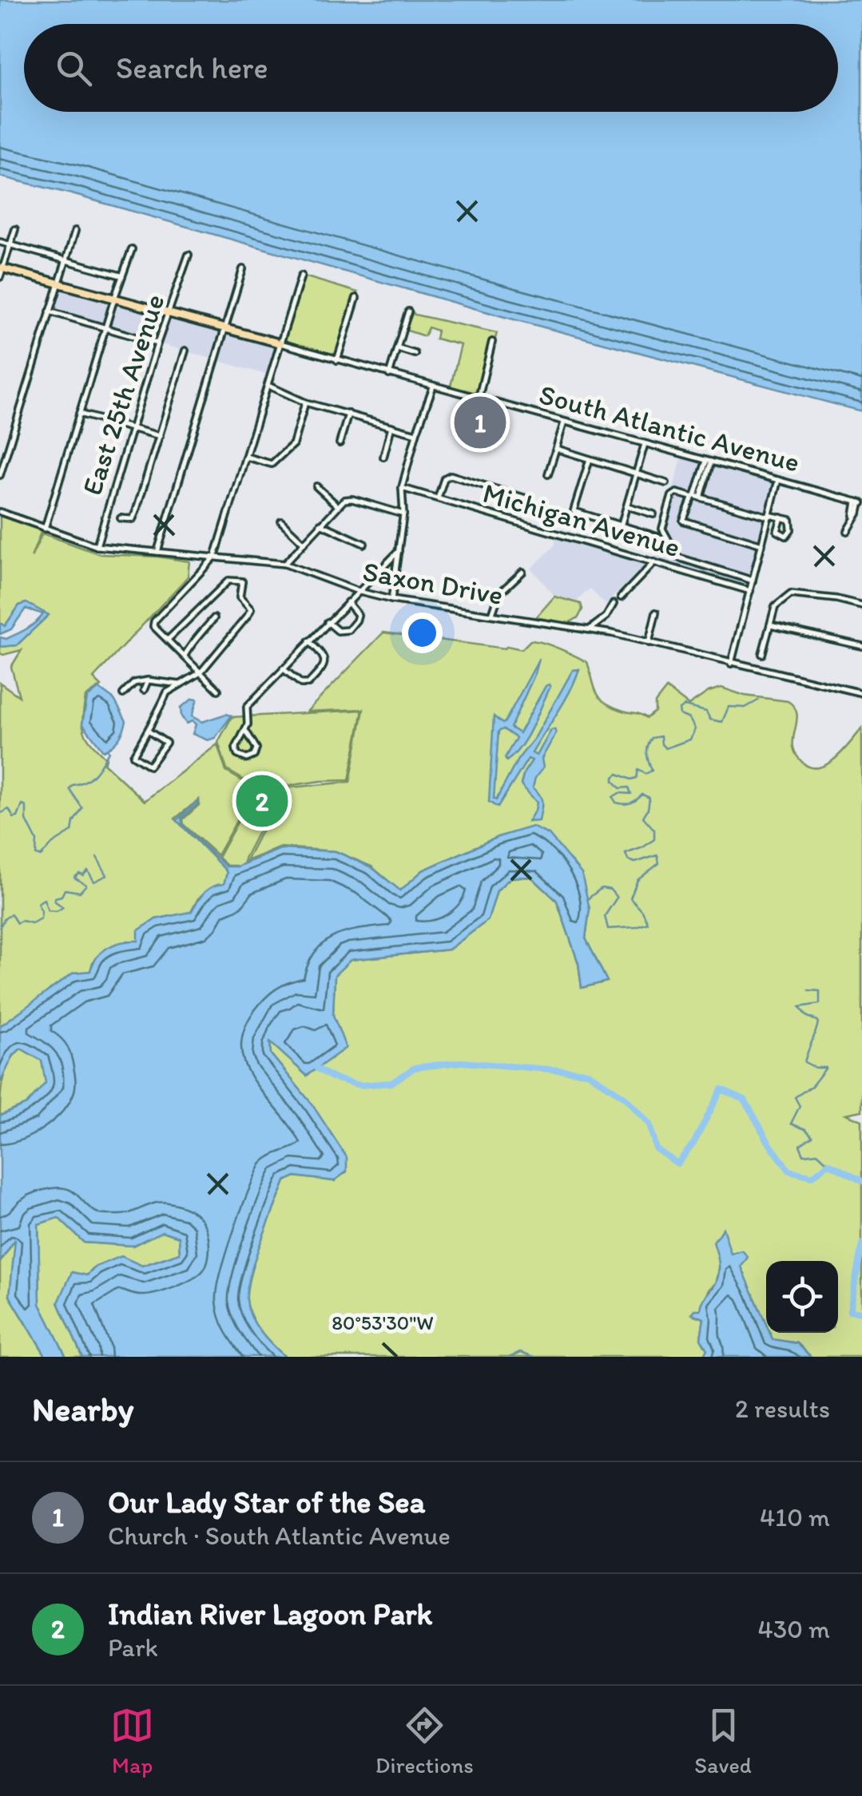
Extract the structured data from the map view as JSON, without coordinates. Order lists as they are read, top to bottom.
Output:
{
  "streets": {
    "street": [
      "East 25th Avenue",
      "South Atlantic Avenue",
      "Michigan Avenue",
      "Saxon Drive"
    ]
  },
  "crossings": [
    ["East 25th Avenue", "Saxon Drive"]
  ],
  "page": {
    "search": "Search here",
    "pins": ["1", "2"],
    "heading": ["Nearby", "2 results"],
    "list": [
      {
        "mark": "1",
        "name": "Our Lady Star of the Sea",
        "note": "Church · South Atlantic Avenue",
        "value": "410 m"
      },
      {
        "mark": "2",
        "name": "Indian River Lagoon Park",
        "note": "Park",
        "value": "430 m"
      }
    ],
    "nav": ["Map", "Directions", "Saved"]
  },
  "coordinates": ["80°53'30\"W"]
}
